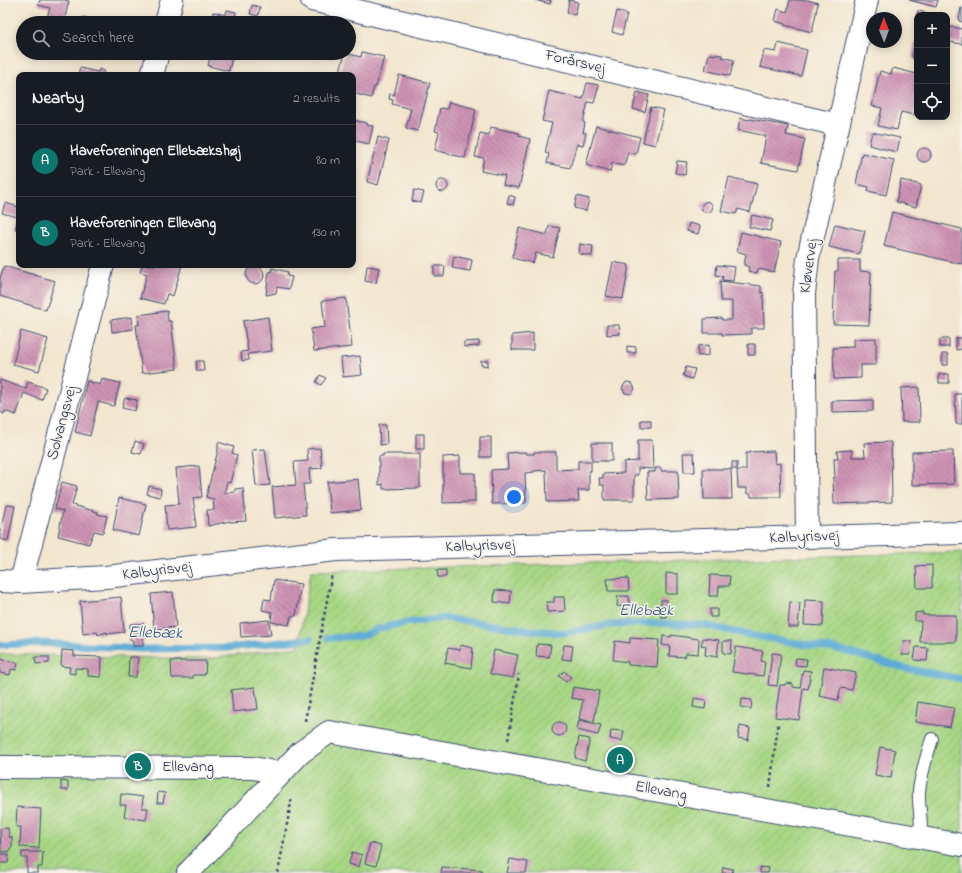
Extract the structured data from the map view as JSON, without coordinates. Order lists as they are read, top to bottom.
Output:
{
  "streets": {
    "street": [
      "Forårsvej",
      "Kløvervej",
      "Solvangsvej",
      "Kalbyrisvej",
      "Ellevang"
    ]
  },
  "crossings": [
    ["Forårsvej", "Kløvervej"],
    ["Kløvervej", "Kalbyrisvej"],
    ["Solvangsvej", "Kalbyrisvej"]
  ],
  "water": ["Ellebæk"],
  "north": "top",
  "page": {
    "map_buttons": ["+", "−"],
    "search": "Search here",
    "heading": ["Nearby", "2 results"],
    "list": [
      {
        "mark": "A",
        "name": "Haveforeningen Ellebækshøj",
        "note": "Park · Ellevang",
        "value": "80 m"
      },
      {
        "mark": "B",
        "name": "Haveforeningen Ellevang",
        "note": "Park · Ellevang",
        "value": "130 m"
      }
    ],
    "pins": ["A", "B"]
  }
}
